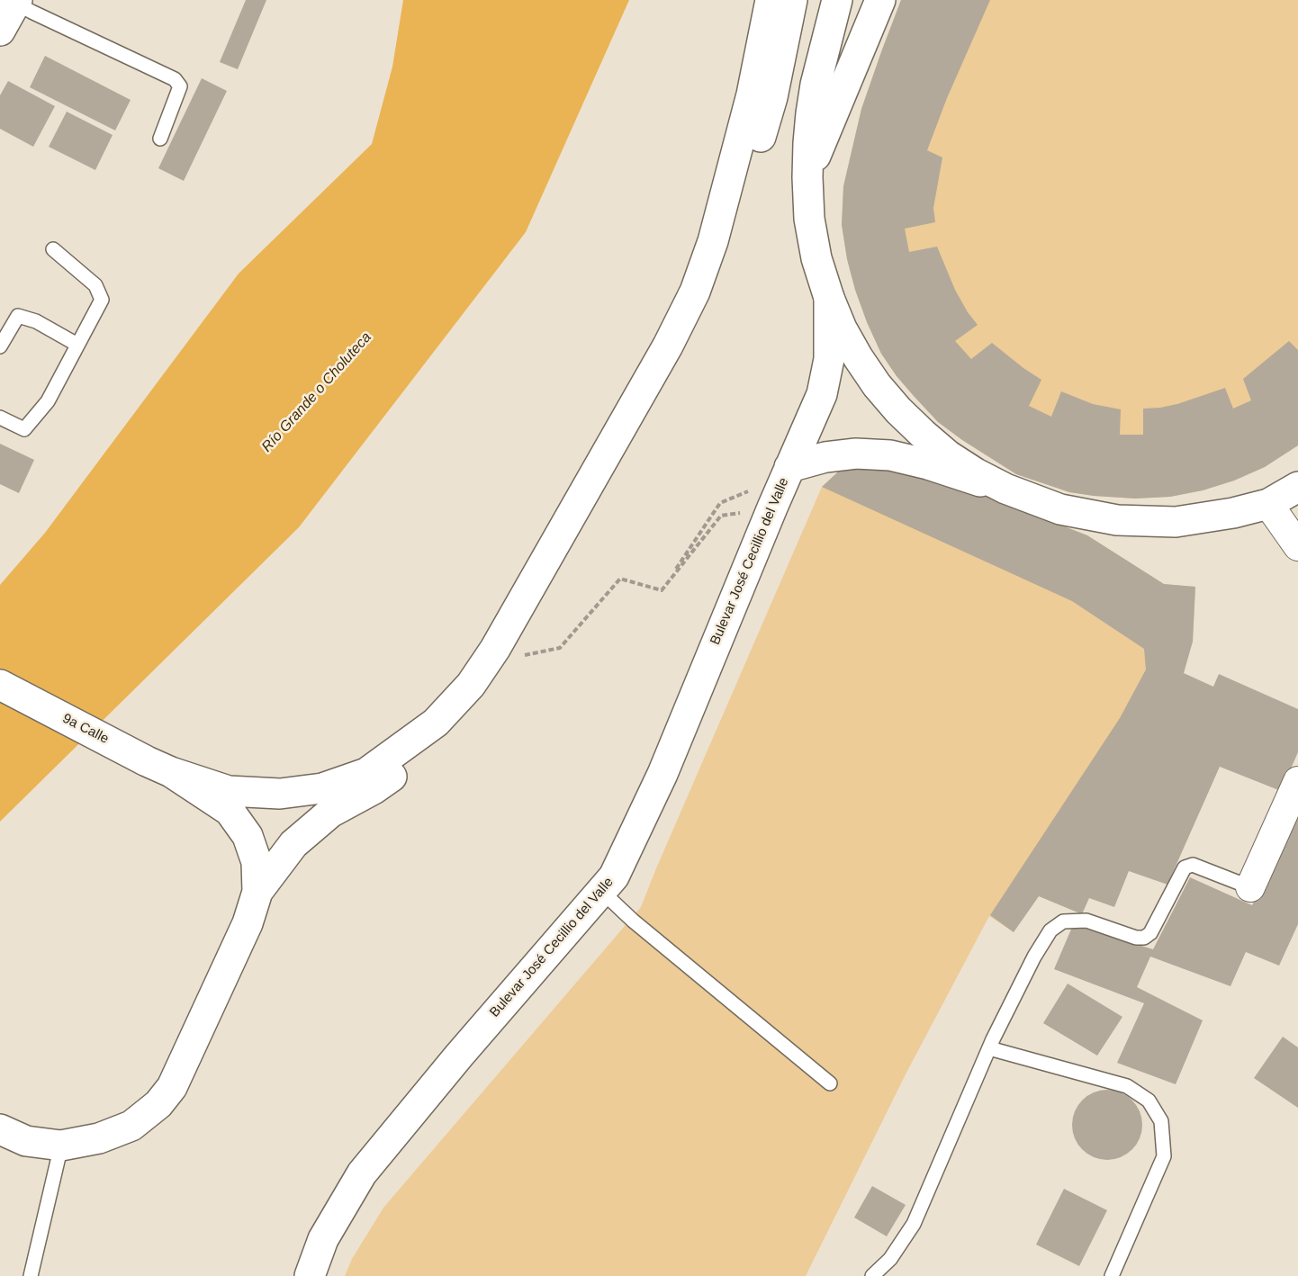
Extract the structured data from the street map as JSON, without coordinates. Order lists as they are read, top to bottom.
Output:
{
  "streets": {
    "main road": ["Bulevar José Cecillio del Valle", "9a Calle"]
  },
  "water": ["Río Grande o Choluteca"]
}
